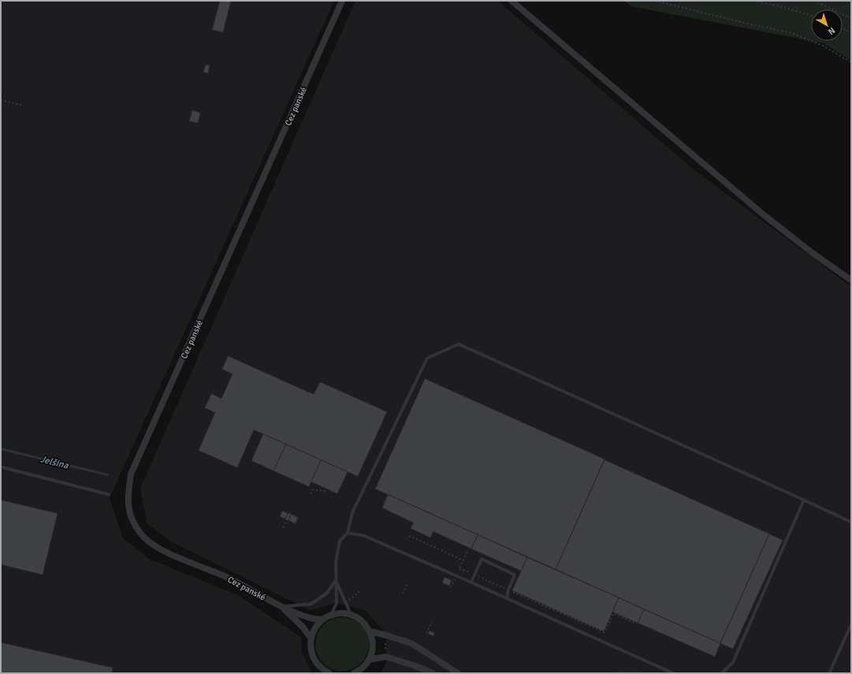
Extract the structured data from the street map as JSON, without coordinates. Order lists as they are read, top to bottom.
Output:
{
  "streets": {
    "street": ["Cez panské"]
  },
  "water": ["Jelšina"],
  "north": "bottom right"
}
